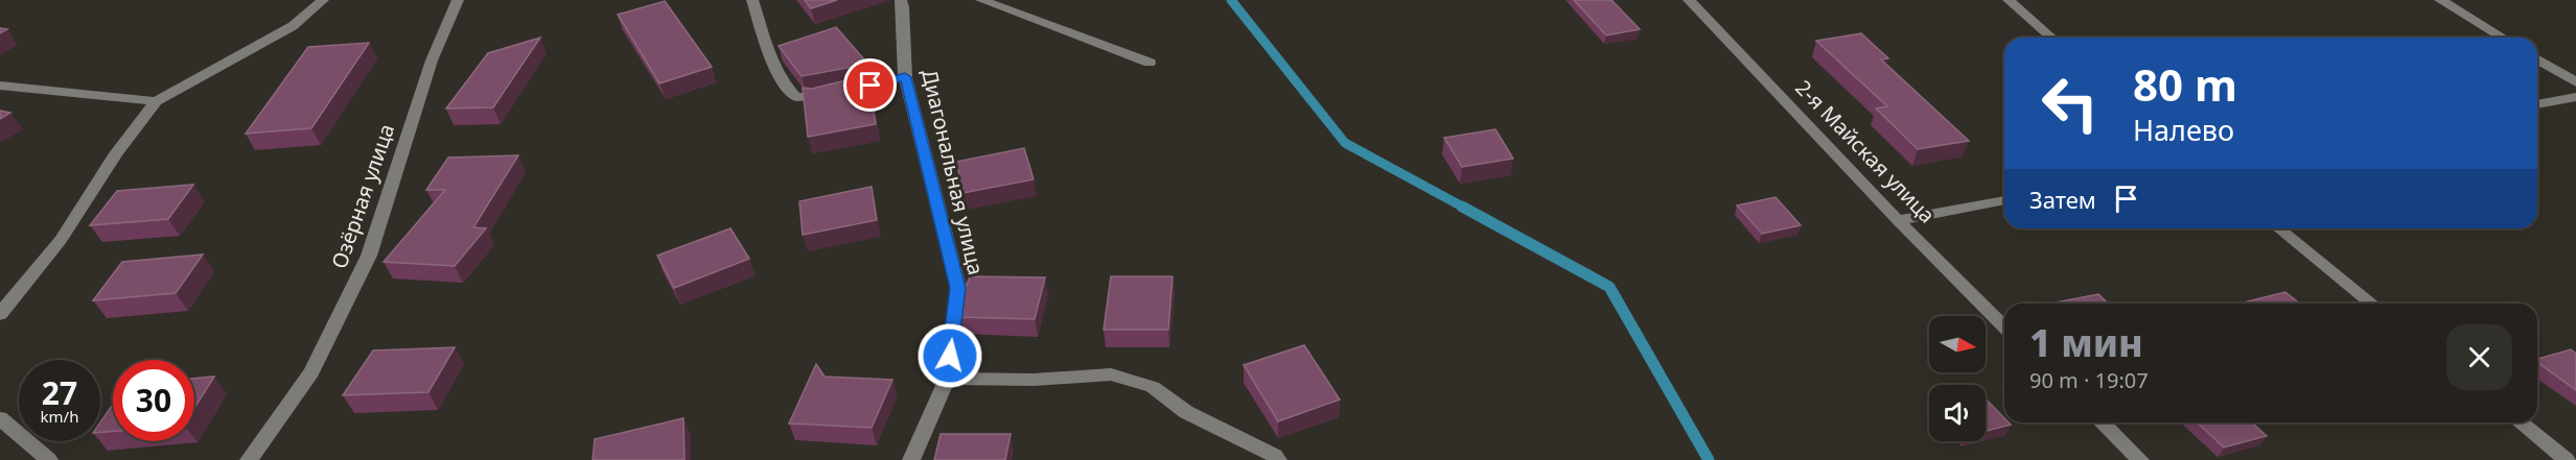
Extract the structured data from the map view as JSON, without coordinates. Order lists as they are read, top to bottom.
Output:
{
  "streets": {
    "street": ["2-я Майская улица", "Диагональная улица", "Озёрная улица"]
  },
  "north": "right",
  "page": {
    "turn": ["80 m", "Налево"],
    "then": "Затем",
    "heading": ["1 мин", "90 m · 19:07"],
    "speed": "27 km/h",
    "limit": "30"
  }
}
